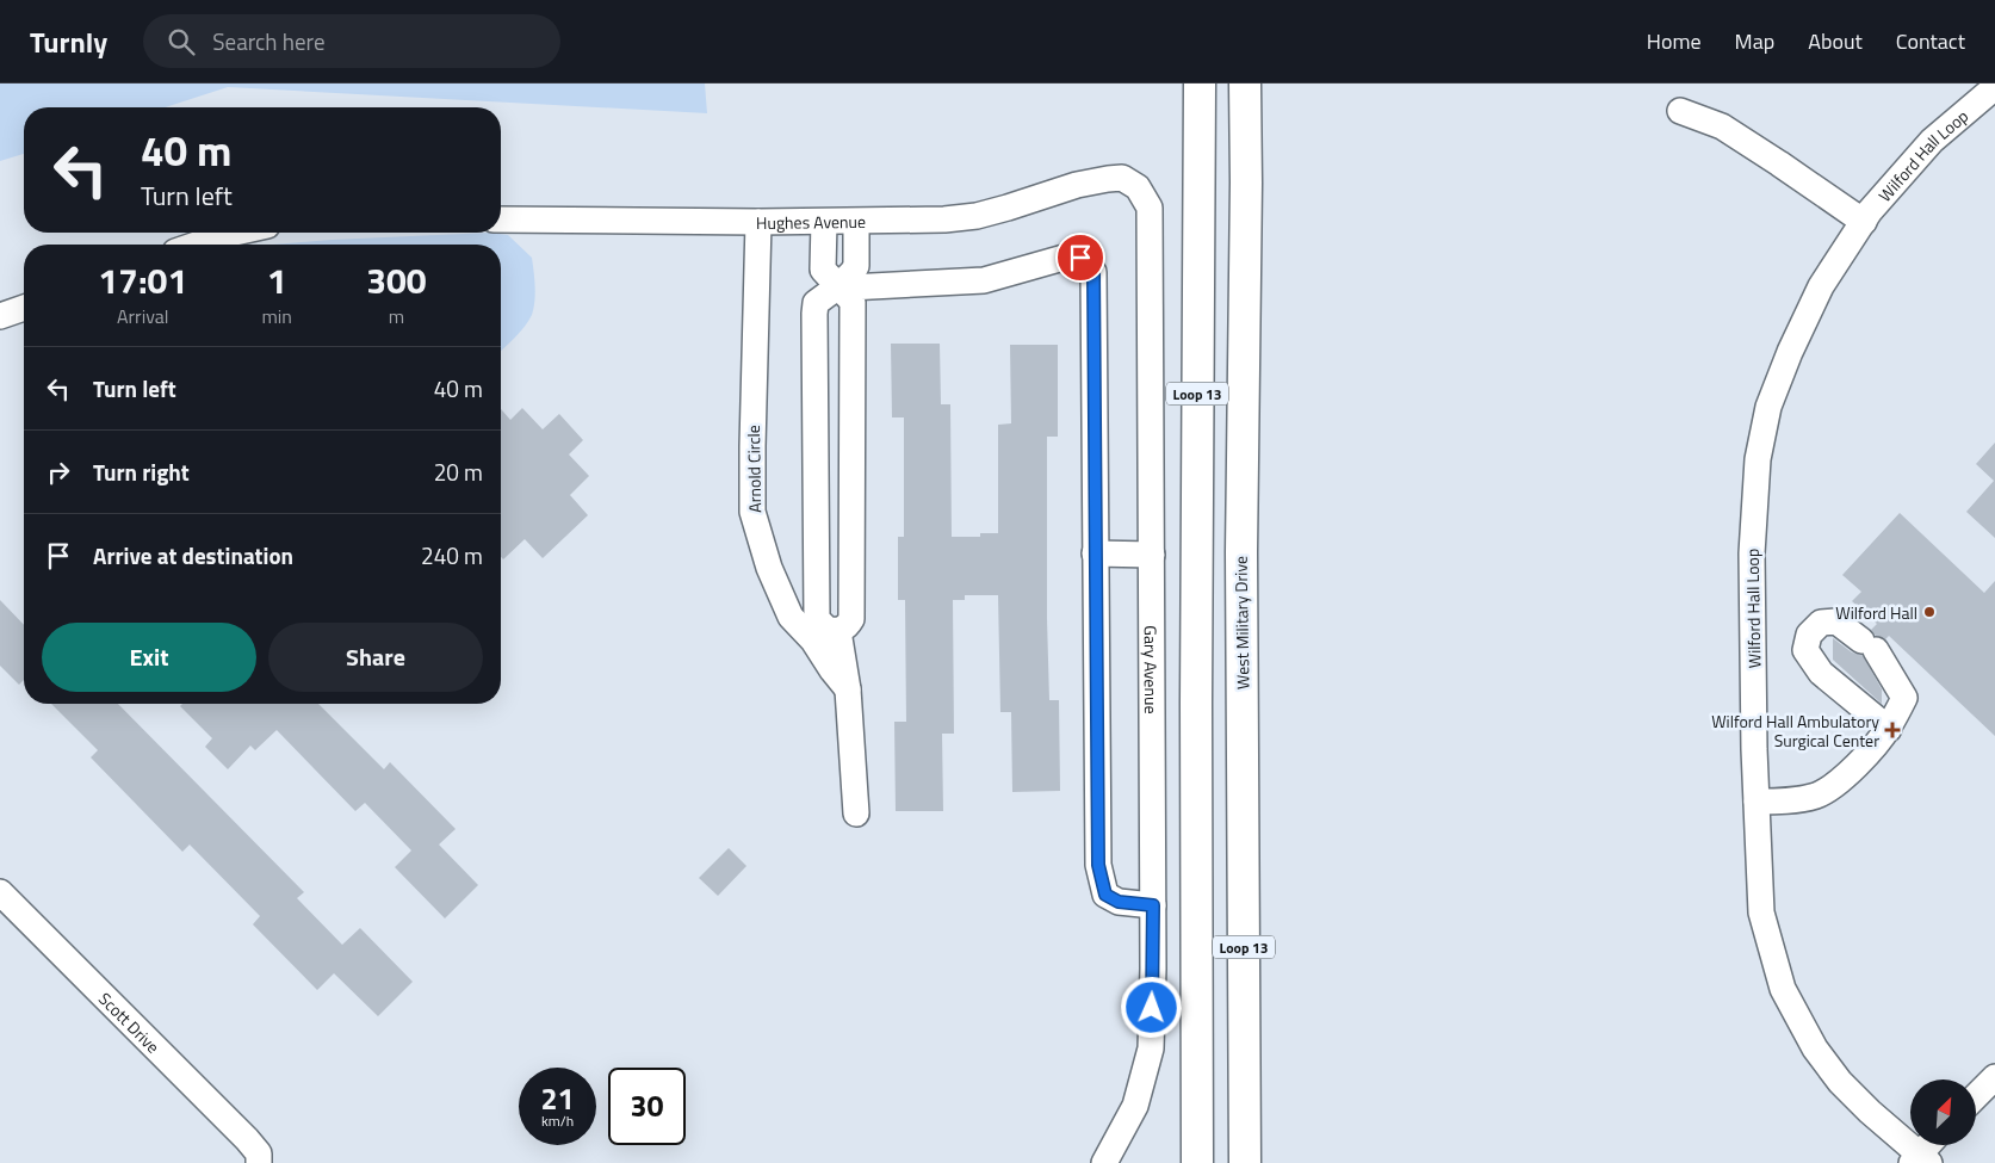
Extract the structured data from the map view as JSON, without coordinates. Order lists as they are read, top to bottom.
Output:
{
  "streets": {
    "main road": ["Loop 13", "West Military Drive"],
    "street": [
      "Wilford Hall Loop",
      "Hughes Avenue",
      "Arnold Circle",
      "Gary Avenue",
      "Scott Drive"
    ]
  },
  "crossings": [
    ["Hughes Avenue", "Arnold Circle"],
    ["Hughes Avenue", "Gary Avenue"]
  ],
  "places": {
    "other": ["Wilford Hall"],
    "health": ["Wilford Hall Ambulatory Surgical Center"]
  },
  "north": "top right",
  "page": {
    "header": "Turnly",
    "search": "Search here",
    "nav": [
      "Home",
      "Map",
      "About",
      "Contact"
    ],
    "turn": ["40 m", "Turn left"],
    "eta": [
      "17:01",
      "Arrival",
      "1",
      "min",
      "300",
      "m"
    ],
    "list": [
      {
        "name": "Turn left",
        "value": "40 m"
      },
      {
        "name": "Turn right",
        "value": "20 m"
      },
      {
        "name": "Arrive at destination",
        "value": "240 m"
      }
    ],
    "buttons": ["Exit", "Share"],
    "speed": "21 km/h",
    "limit": "30"
  }
}
